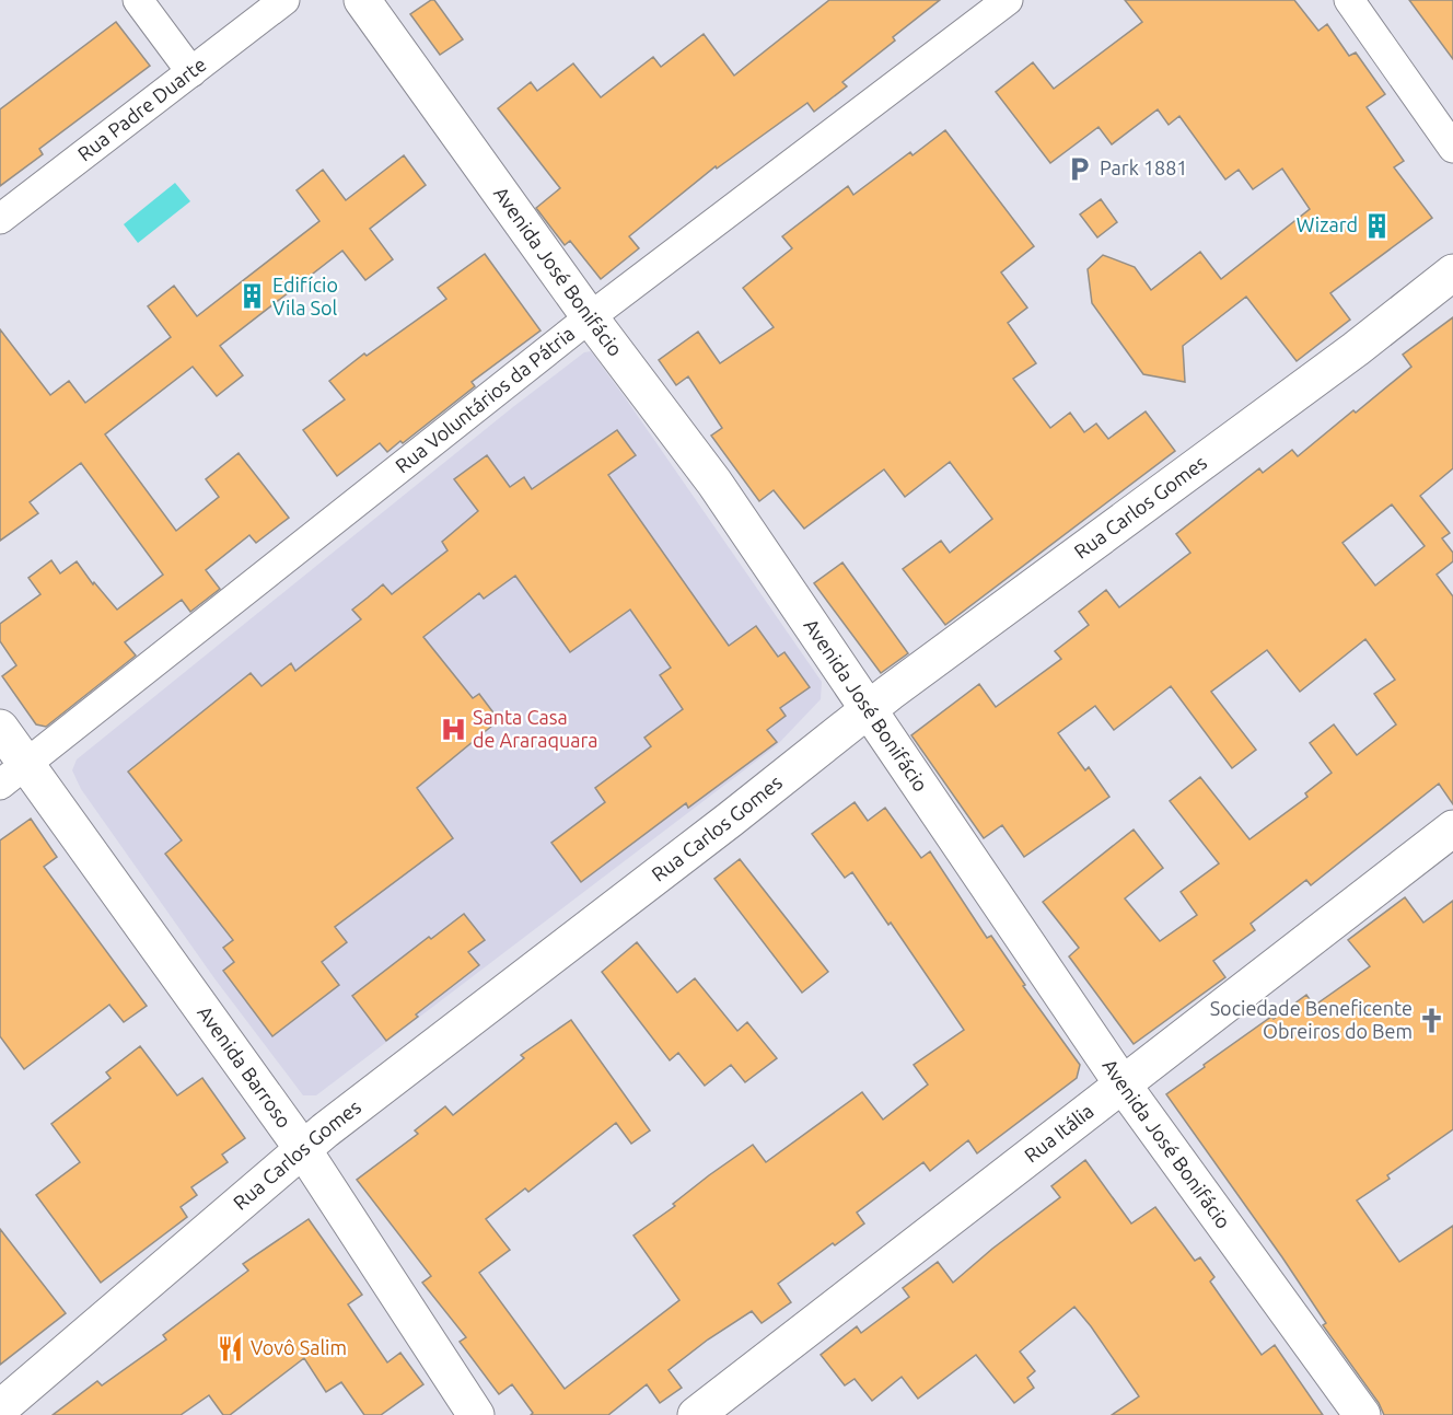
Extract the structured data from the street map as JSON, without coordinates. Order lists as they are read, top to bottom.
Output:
{
  "streets": {
    "street": [
      "Rua Padre Duarte",
      "Avenida José Bonifácio",
      "Rua Voluntários da Pátria",
      "Rua Carlos Gomes",
      "Avenida Barroso",
      "Rua Itália"
    ]
  },
  "crossings": [
    ["Avenida José Bonifácio", "Rua Voluntários da Pátria"],
    ["Avenida José Bonifácio", "Rua Carlos Gomes"],
    ["Avenida José Bonifácio", "Rua Itália"],
    ["Rua Voluntários da Pátria", "Avenida Barroso"],
    ["Rua Carlos Gomes", "Avenida Barroso"]
  ],
  "places": {
    "parking": ["Park 1881"],
    "building": ["Wizard", "Edifício Vila Sol"],
    "hospital": ["Santa Casa de Araraquara"],
    "church": ["Sociedade Beneficente Obreiros do Bem"],
    "restaurant": ["Vovô Salim"]
  }
}
